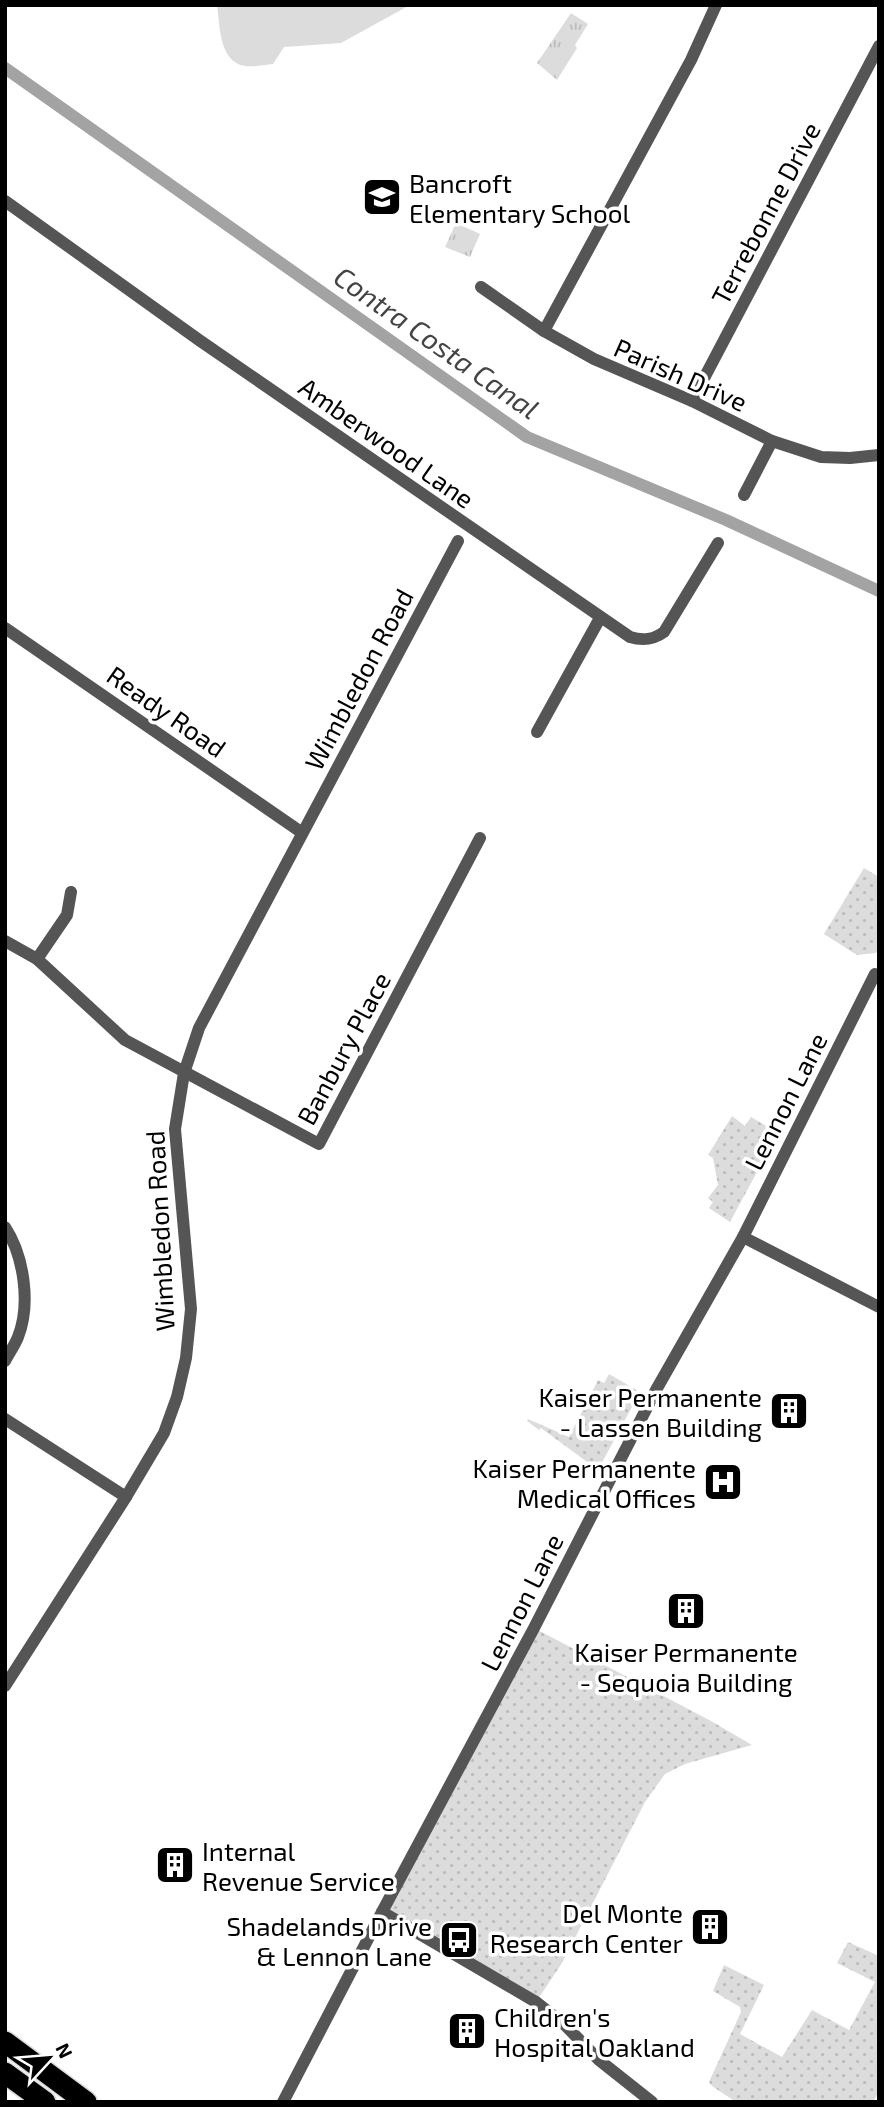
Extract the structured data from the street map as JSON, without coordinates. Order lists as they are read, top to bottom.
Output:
{
  "streets": {
    "street": [
      "Terrebonne Drive",
      "Parish Drive",
      "Amberwood Lane",
      "Wimbledon Road",
      "Ready Road",
      "Banbury Place",
      "Lennon Lane"
    ]
  },
  "crossings": [
    ["Terrebonne Drive", "Parish Drive"],
    ["Wimbledon Road", "Ready Road"],
    ["Wimbledon Road", "Banbury Place"]
  ],
  "water": ["Contra Costa Canal"],
  "places": {
    "school or university": ["Bancroft Elementary School"],
    "building": [
      "Kaiser Permanente - Lassen Building",
      "Kaiser Permanente - Sequoia Building",
      "Internal Revenue Service",
      "Del Monte Research Center",
      "Children's Hospital Oakland"
    ],
    "hospital": ["Kaiser Permanente Medical Offices"],
    "bus stop": ["Shadelands Drive & Lennon Lane"]
  },
  "north": "top right"
}
